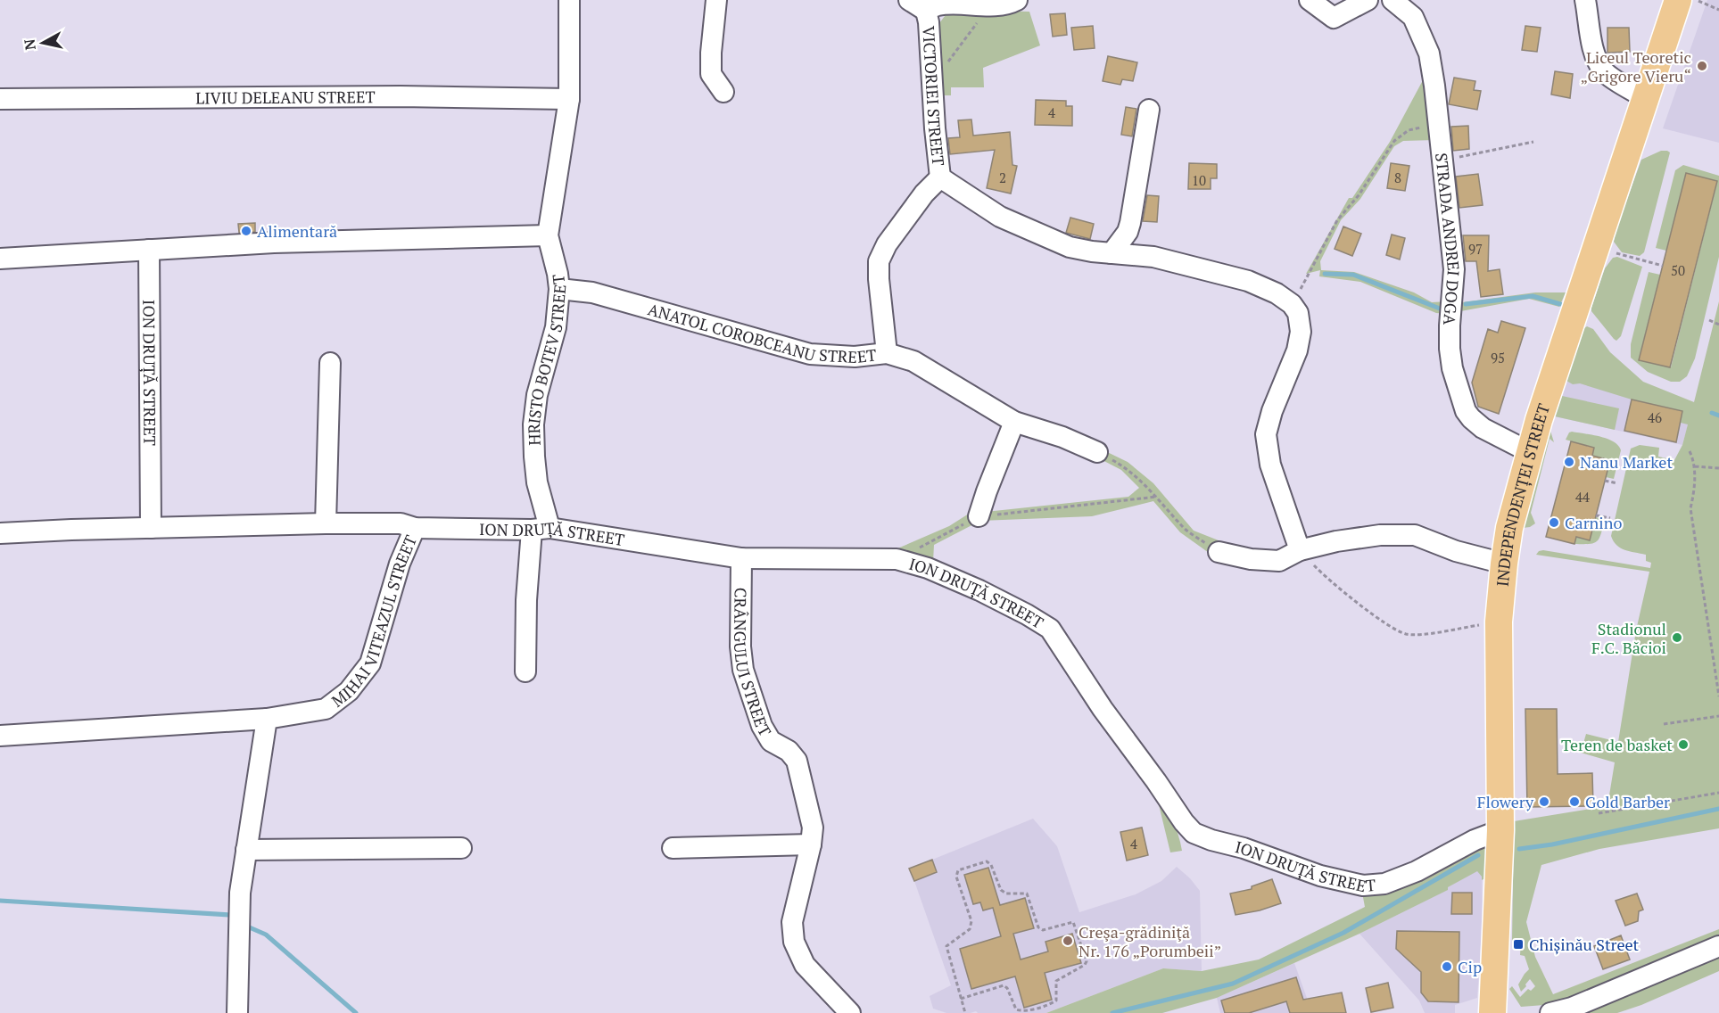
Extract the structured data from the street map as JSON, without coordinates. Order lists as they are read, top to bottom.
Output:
{
  "streets": {
    "main road": ["INDEPENDENȚEI STREET"],
    "street": [
      "VICTORIEI STREET",
      "LIVIU DELEANU STREET",
      "STRADA ANDREI DOGA",
      "ANATOL COROBCEANU STREET",
      "HRISTO BOTEV STREET",
      "ION DRUȚĂ STREET",
      "MIHAI VITEAZUL STREET",
      "CRÂNGULUI STREET"
    ]
  },
  "crossings": [
    ["LIVIU DELEANU STREET", "HRISTO BOTEV STREET"],
    ["STRADA ANDREI DOGA", "INDEPENDENȚEI STREET"],
    ["ANATOL COROBCEANU STREET", "HRISTO BOTEV STREET"],
    ["HRISTO BOTEV STREET", "ION DRUȚĂ STREET"],
    ["ION DRUȚĂ STREET", "INDEPENDENȚEI STREET"],
    ["ION DRUȚĂ STREET", "MIHAI VITEAZUL STREET"],
    ["ION DRUȚĂ STREET", "CRÂNGULUI STREET"]
  ],
  "places": {
    "other": [
      "Liceul Teoretic „Grigore Vieru“",
      "Alimentară",
      "Nanu Market",
      "Carnino",
      "Stadionul F.C. Băcioi",
      "Teren de basket",
      "Flowery",
      "Gold Barber",
      "Creşa-grădiniţă Nr. 176 „Porumbeii”",
      "Cip"
    ],
    "transit": ["Chișinău Street"]
  },
  "house_numbers": [
    "4",
    "2",
    "8",
    "10",
    "97",
    "50",
    "95",
    "46",
    "44",
    "4"
  ],
  "north": "left"
}
